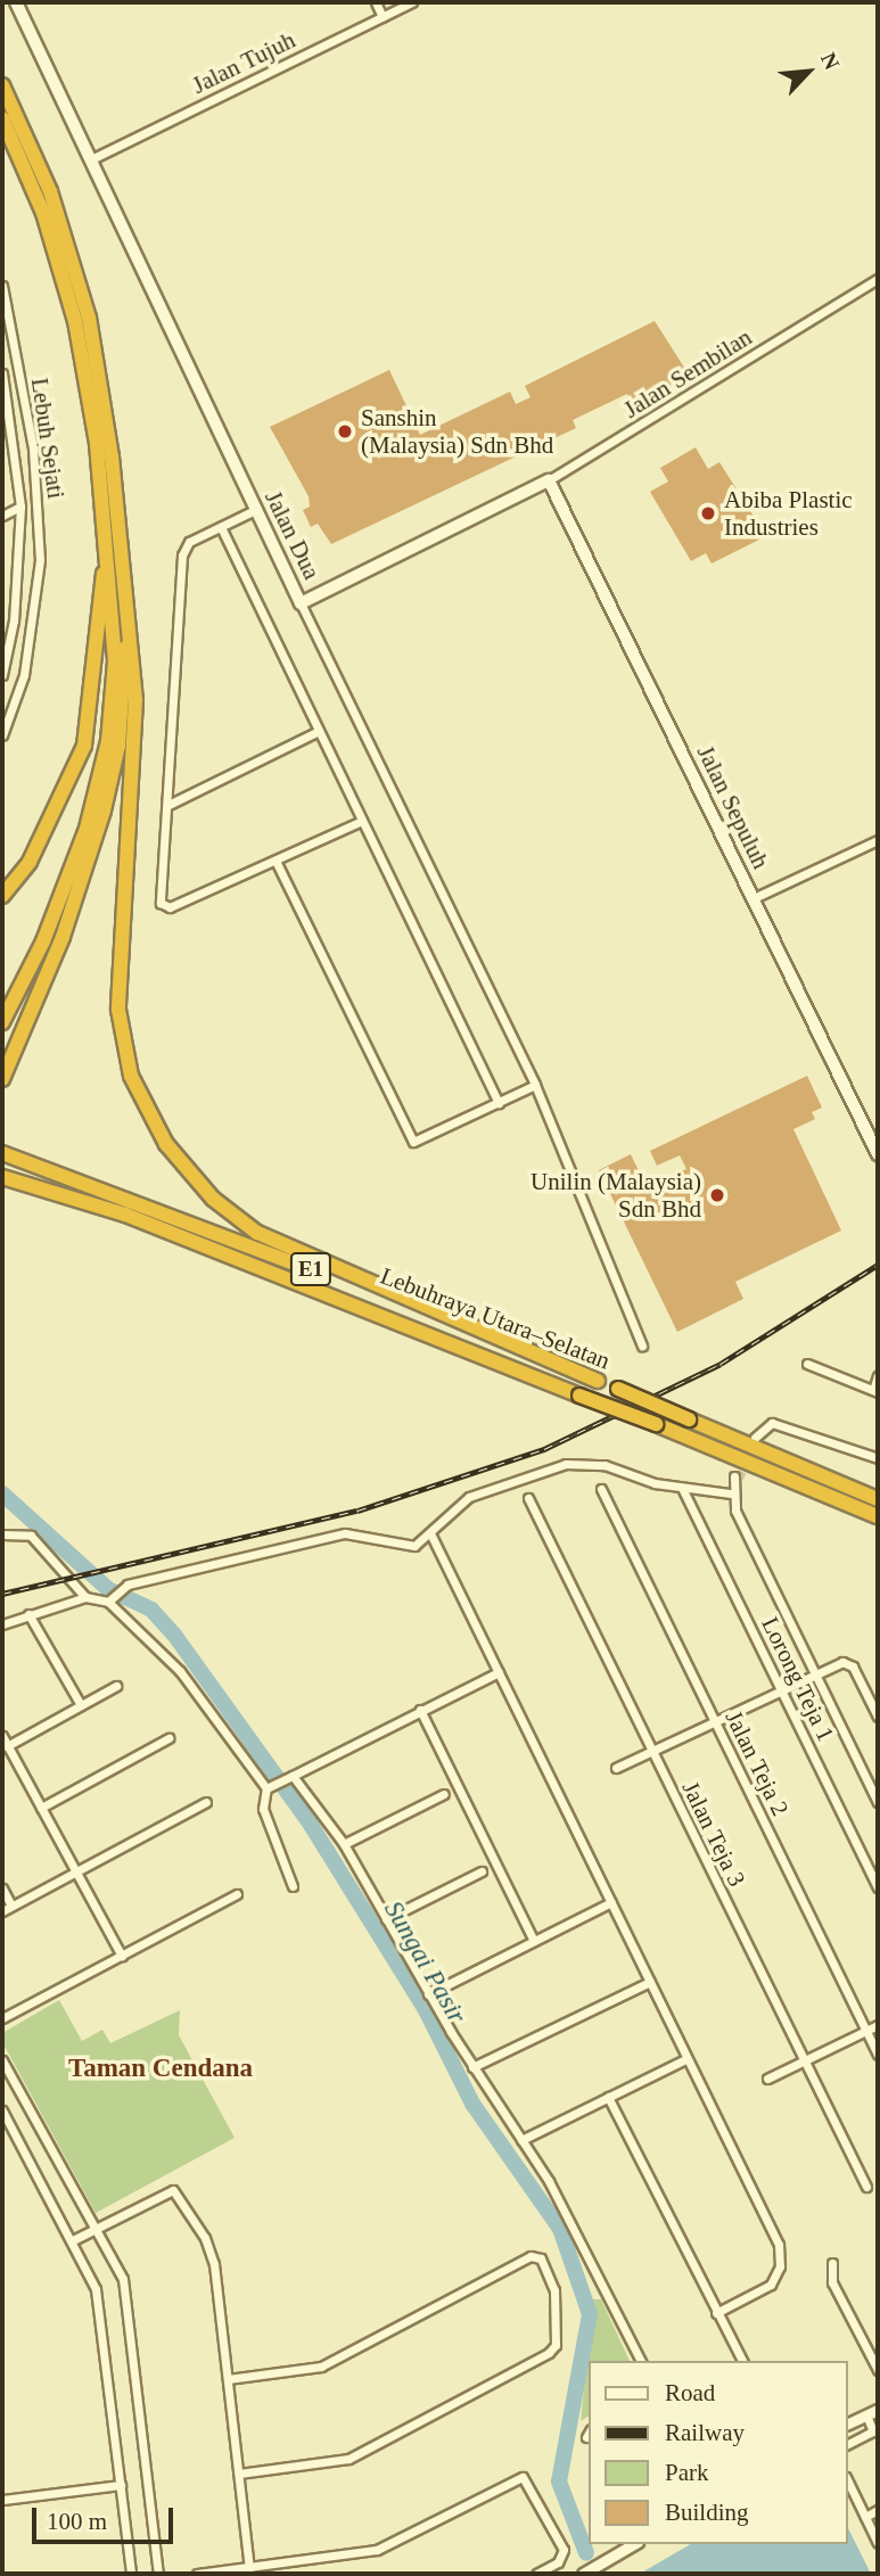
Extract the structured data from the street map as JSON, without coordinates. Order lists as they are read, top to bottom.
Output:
{
  "streets": {
    "highway": ["E1", "Lebuhraya Utara–Selatan"],
    "main road": ["Jalan Sembilan", "Jalan Dua", "Jalan Sepuluh"],
    "street": [
      "Jalan Tujuh",
      "Lebuh Sejati",
      "Lorong Teja 1",
      "Jalan Teja 2",
      "Jalan Teja 3"
    ]
  },
  "crossings": [
    ["Jalan Tujuh", "Jalan Dua"],
    ["Jalan Sembilan", "Jalan Dua"],
    ["Jalan Sembilan", "Jalan Sepuluh"]
  ],
  "districts": ["Taman Cendana"],
  "water": ["Sungai Pasir"],
  "places": ["Sanshin (Malaysia) Sdn Bhd", "Abiba Plastic Industries", "Unilin (Malaysia) Sdn Bhd"],
  "legend": [
    "Road",
    "Railway",
    "Park",
    "Building"
  ],
  "scale_bar": "100 m",
  "north": "top right"
}
